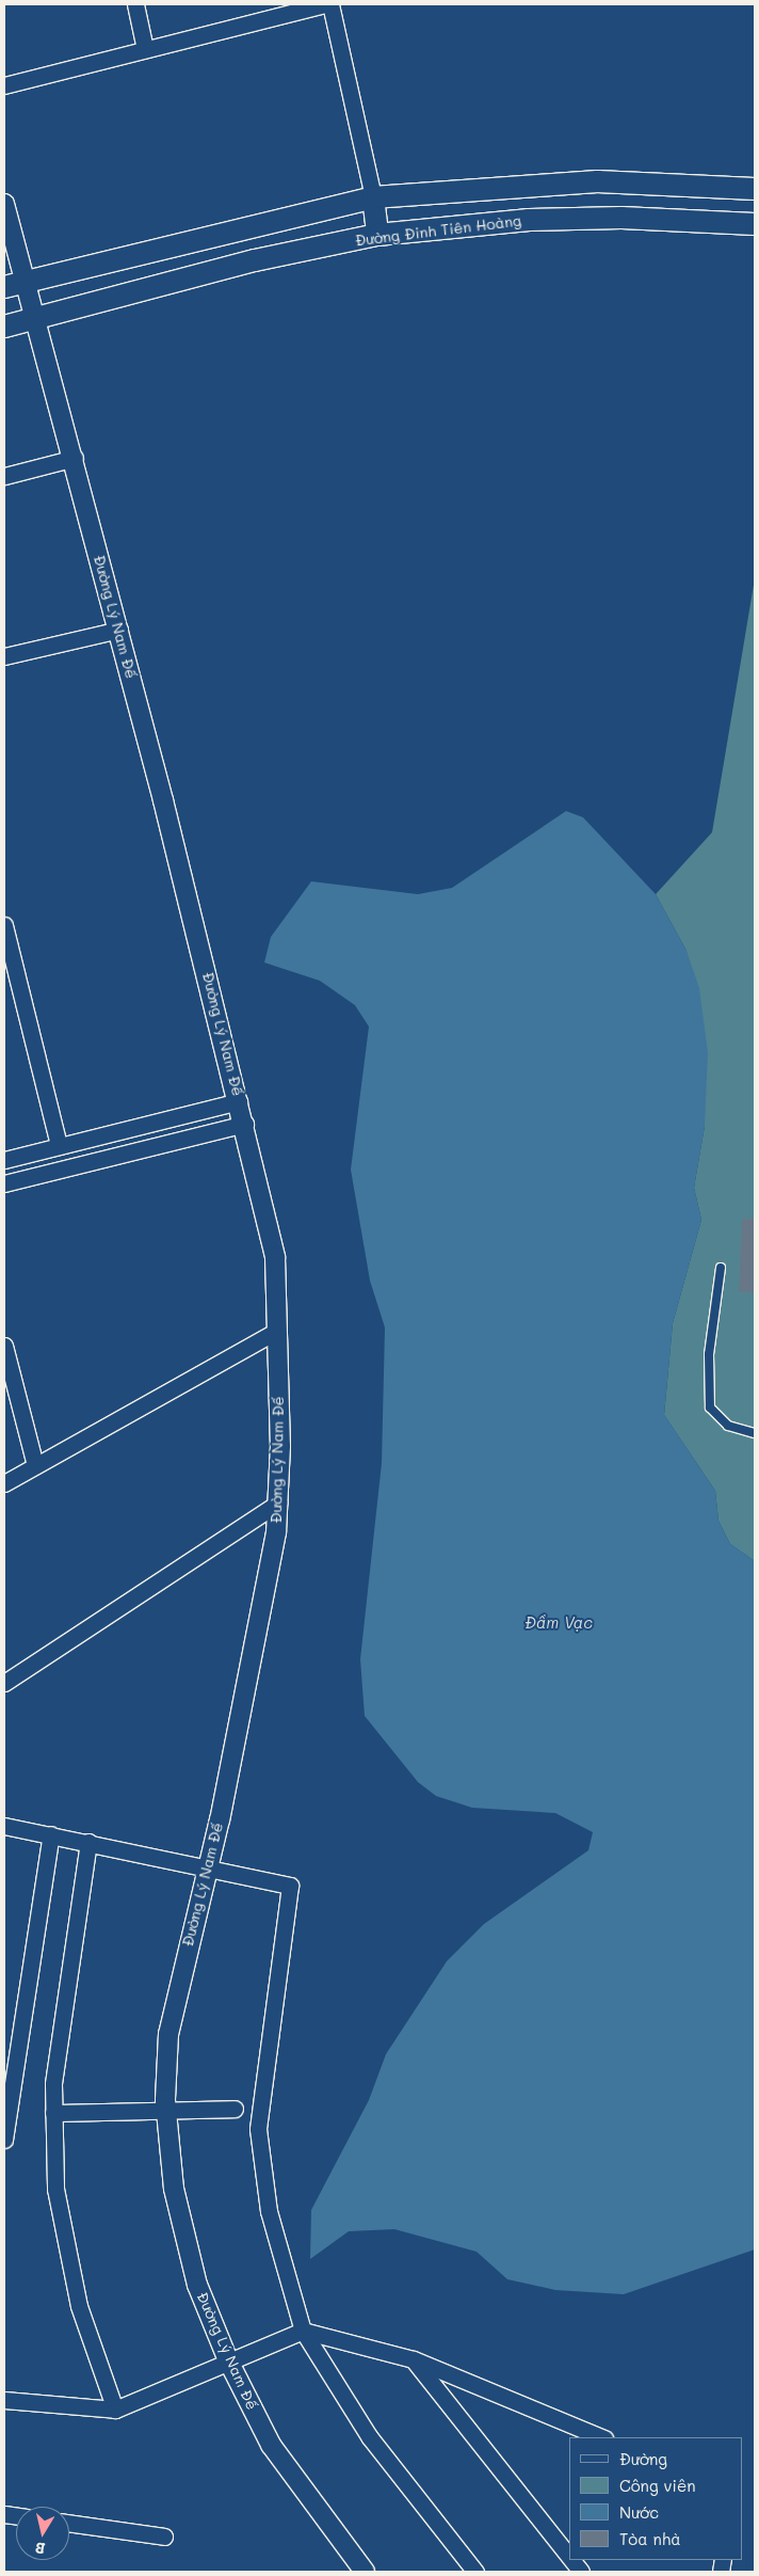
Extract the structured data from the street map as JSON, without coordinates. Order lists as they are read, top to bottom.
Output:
{
  "streets": {
    "main road": ["Đường Đinh Tiên Hoàng"],
    "street": ["Đường Lý Nam Đế"]
  },
  "crossings": [
    ["Đường Đinh Tiên Hoàng", "Đường Lý Nam Đế"]
  ],
  "water": ["Đầm Vạc"],
  "legend": [
    "Đường",
    "Công viên",
    "Nước",
    "Tòa nhà"
  ],
  "north": "bottom"
}
